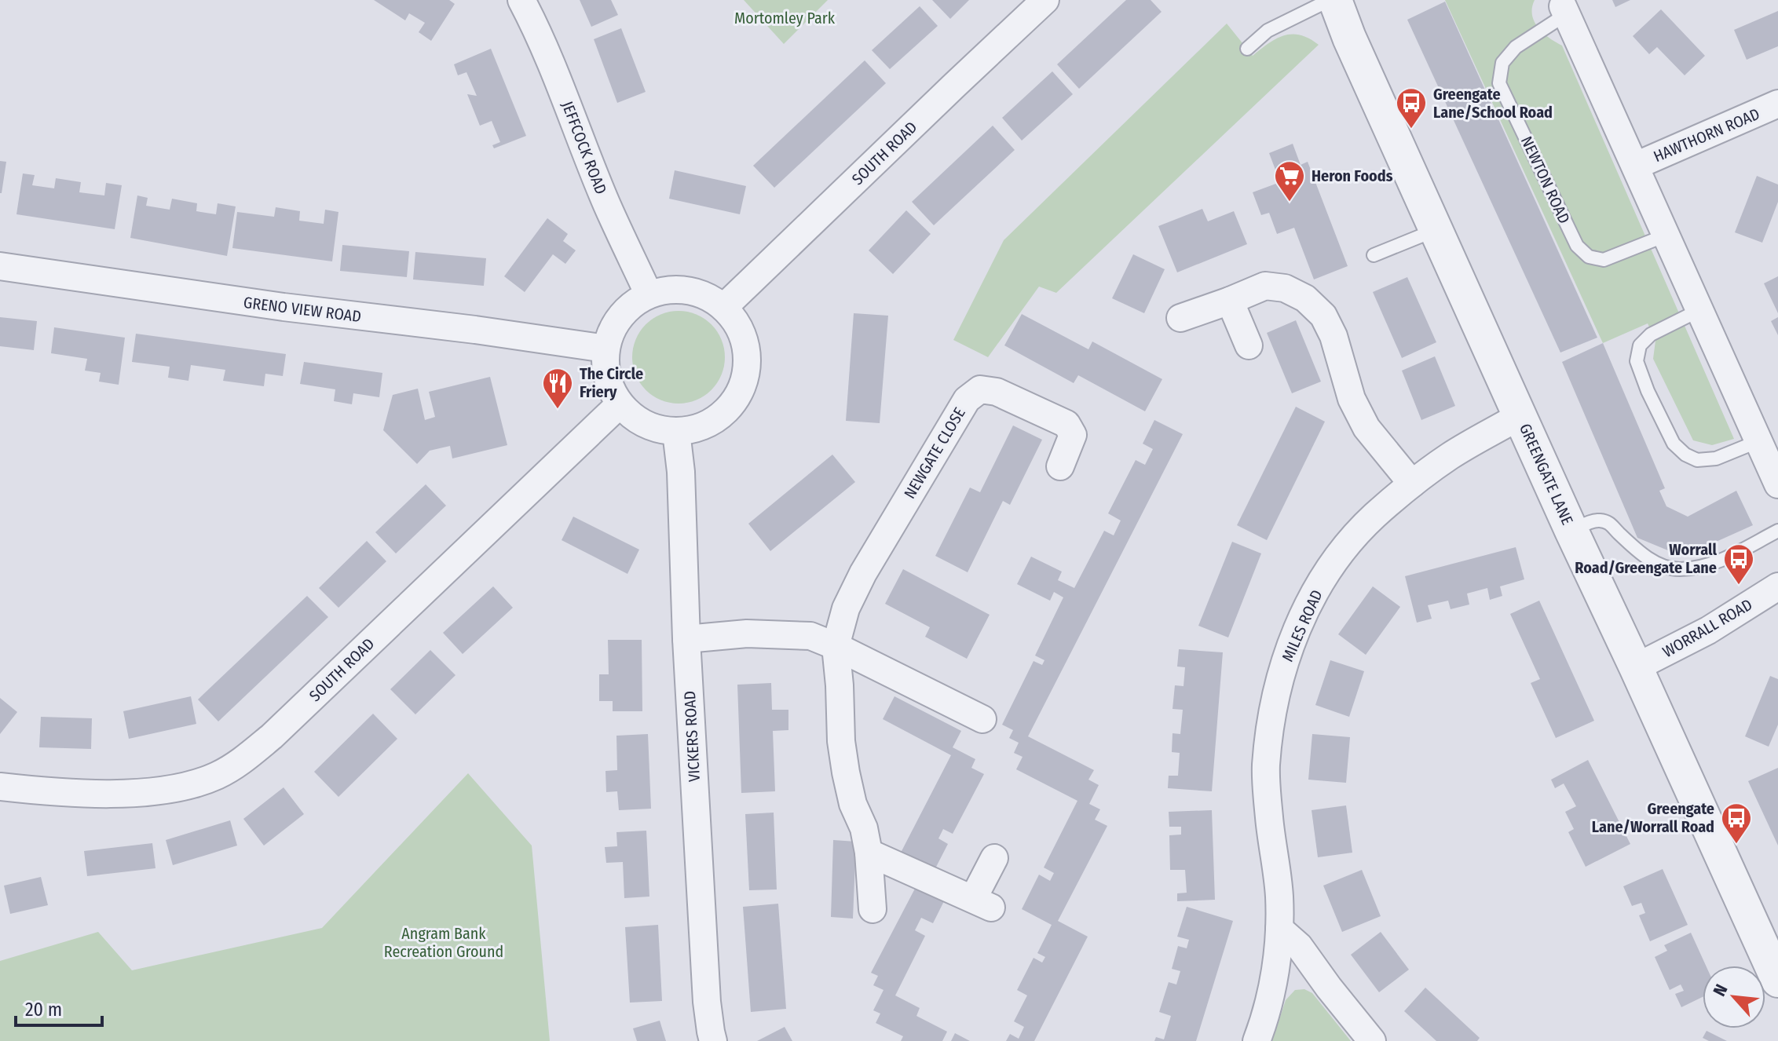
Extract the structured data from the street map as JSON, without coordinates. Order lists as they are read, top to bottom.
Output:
{
  "streets": {
    "street": [
      "HAWTHORN ROAD",
      "JEFFCOCK ROAD",
      "SOUTH ROAD",
      "NEWTON ROAD",
      "GRENO VIEW ROAD",
      "NEWGATE CLOSE",
      "GREENGATE LANE",
      "MILES ROAD",
      "WORRALL ROAD",
      "VICKERS ROAD"
    ]
  },
  "crossings": [
    ["HAWTHORN ROAD", "NEWTON ROAD"],
    ["JEFFCOCK ROAD", "SOUTH ROAD"],
    ["JEFFCOCK ROAD", "GRENO VIEW ROAD"],
    ["JEFFCOCK ROAD", "VICKERS ROAD"],
    ["SOUTH ROAD", "GRENO VIEW ROAD"],
    ["SOUTH ROAD", "VICKERS ROAD"],
    ["GRENO VIEW ROAD", "VICKERS ROAD"],
    ["GREENGATE LANE", "MILES ROAD"],
    ["GREENGATE LANE", "WORRALL ROAD"]
  ],
  "parks": ["Mortomley Park", "Angram Bank Recreation Ground"],
  "places": {
    "bus stop": ["Greengate Lane/School Road", "Worrall Road/Greengate Lane", "Greengate Lane/Worrall Road"],
    "supermarket": ["Heron Foods"],
    "restaurant": ["The Circle Friery"]
  },
  "scale_bar": "20 m",
  "north": "top left"
}
